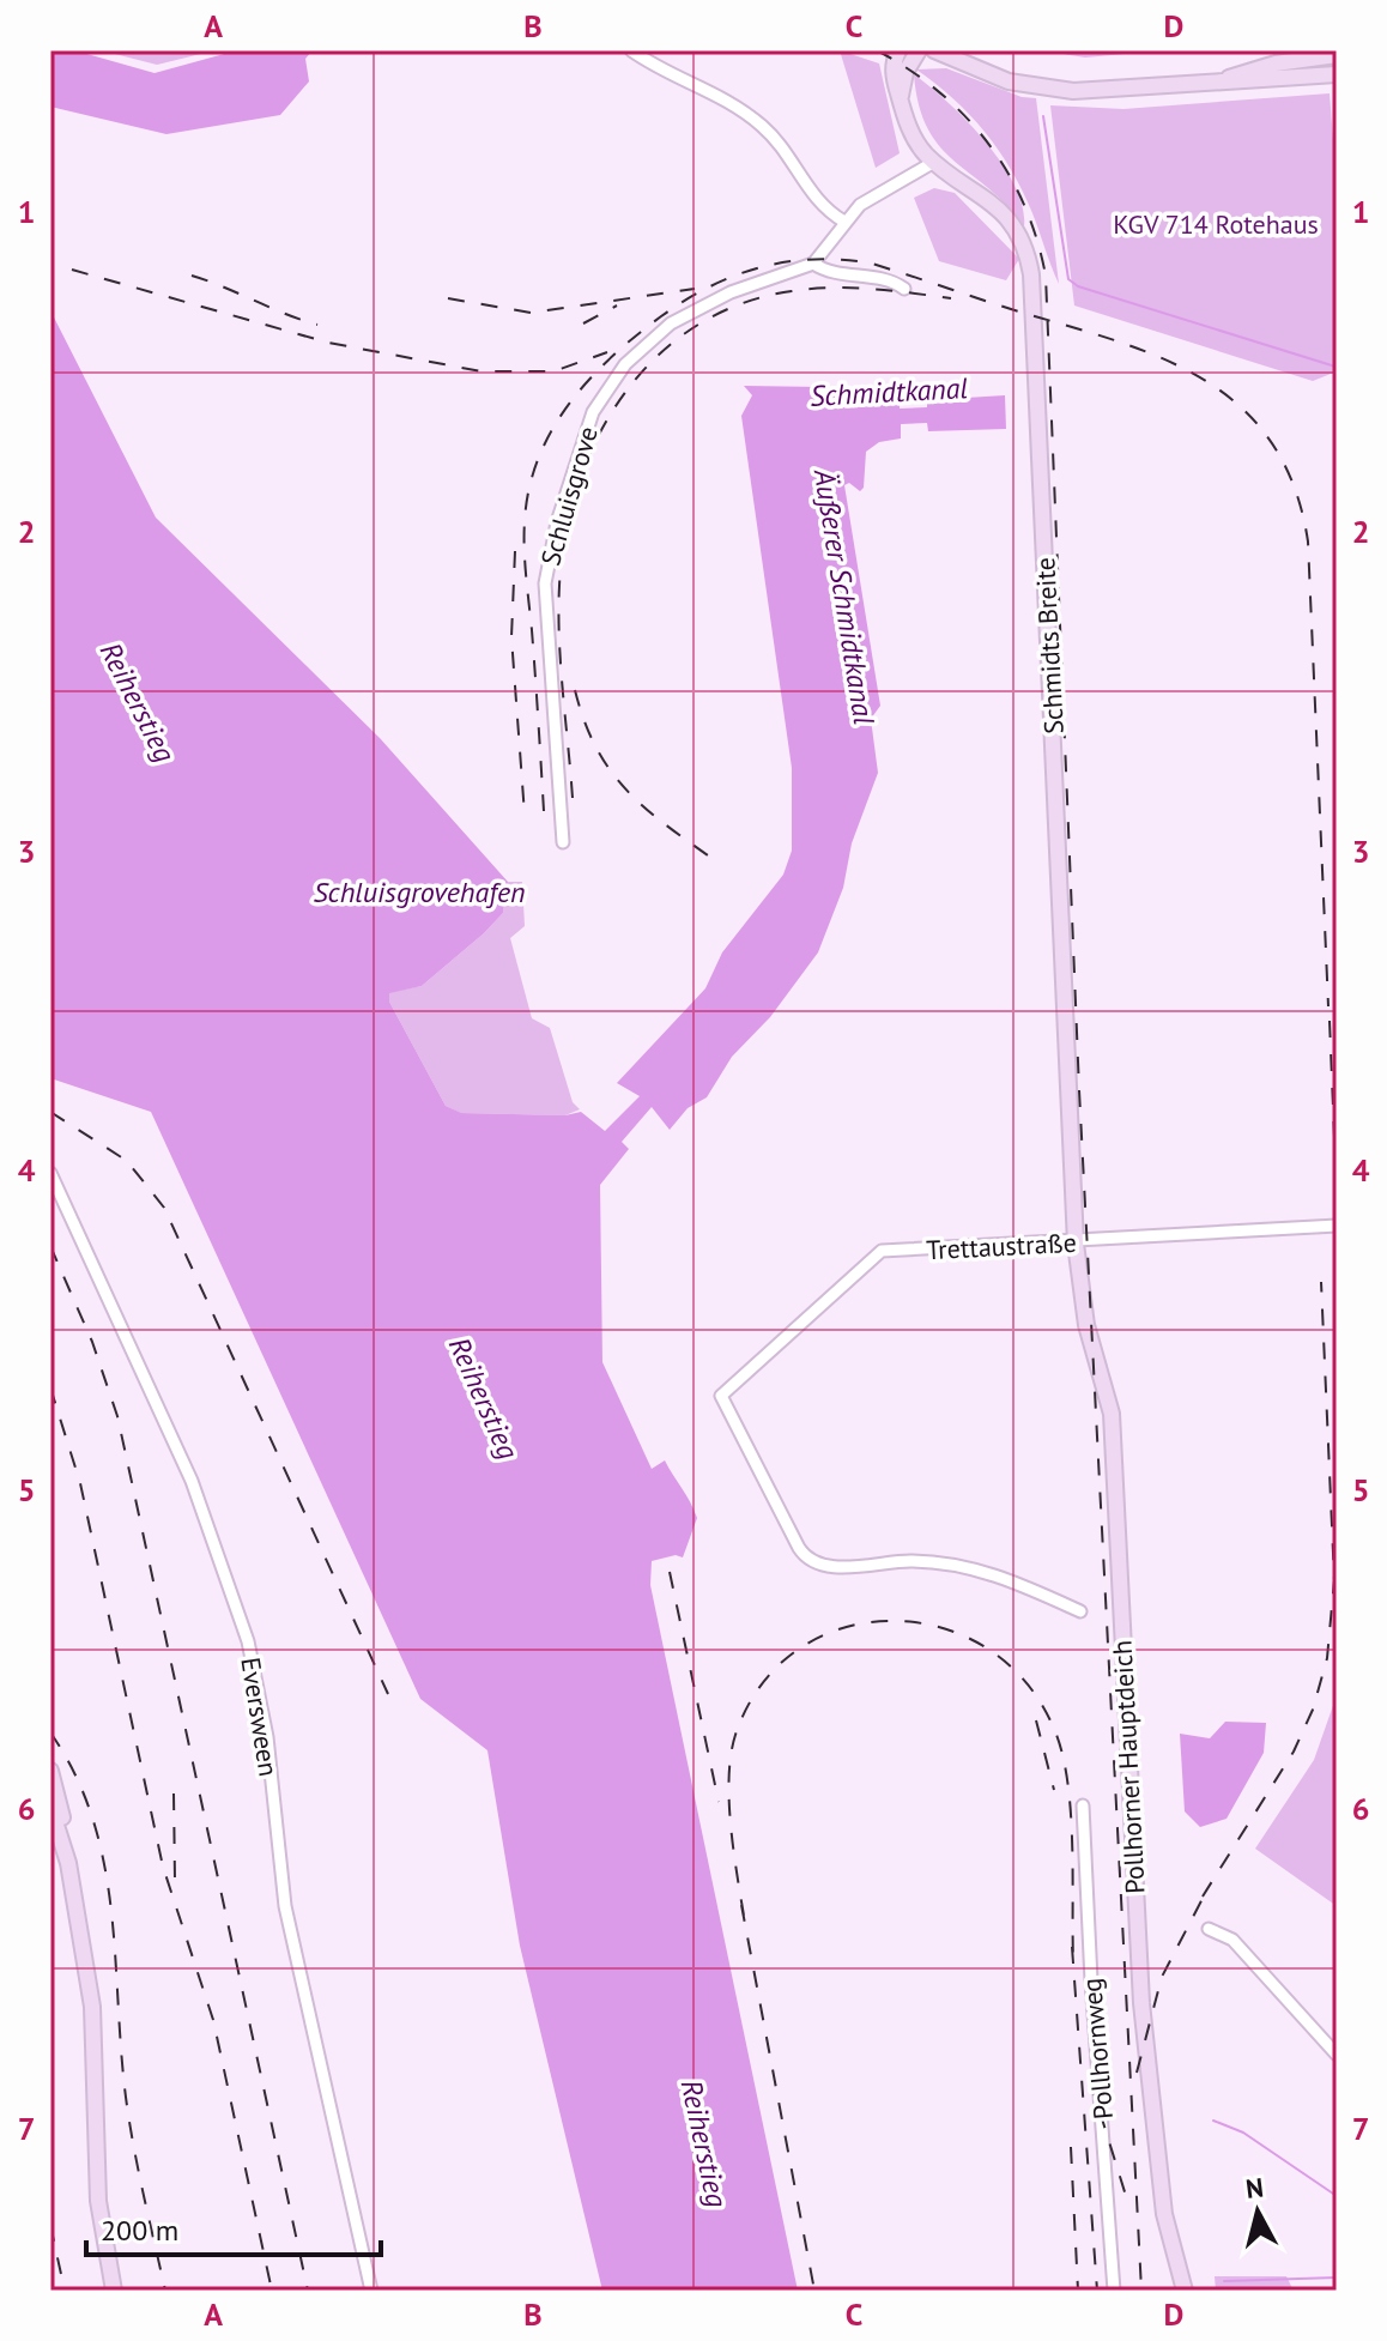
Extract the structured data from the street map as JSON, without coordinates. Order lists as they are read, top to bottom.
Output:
{
  "streets": {
    "main road": ["Schmidts Breite", "Pollhorner Hauptdeich"],
    "street": [
      "Schluisgrove",
      "Trettaustraße",
      "Eversween",
      "Pollhornweg"
    ]
  },
  "crossings": [
    ["Schmidts Breite", "Trettaustraße"],
    ["Schmidts Breite", "Pollhorner Hauptdeich"],
    ["Trettaustraße", "Pollhorner Hauptdeich"]
  ],
  "water": [
    "Schmidtkanal",
    "Äußerer Schmidtkanal",
    "Reiherstieg",
    "Schluisgrovehafen"
  ],
  "parks": ["KGV 714 Rotehaus"],
  "scale_bar": "200 m",
  "north": "top",
  "grid": {
    "columns": [
      "A",
      "B",
      "C",
      "D"
    ],
    "rows": [
      "1",
      "2",
      "3",
      "4",
      "5",
      "6",
      "7"
    ]
  }
}
